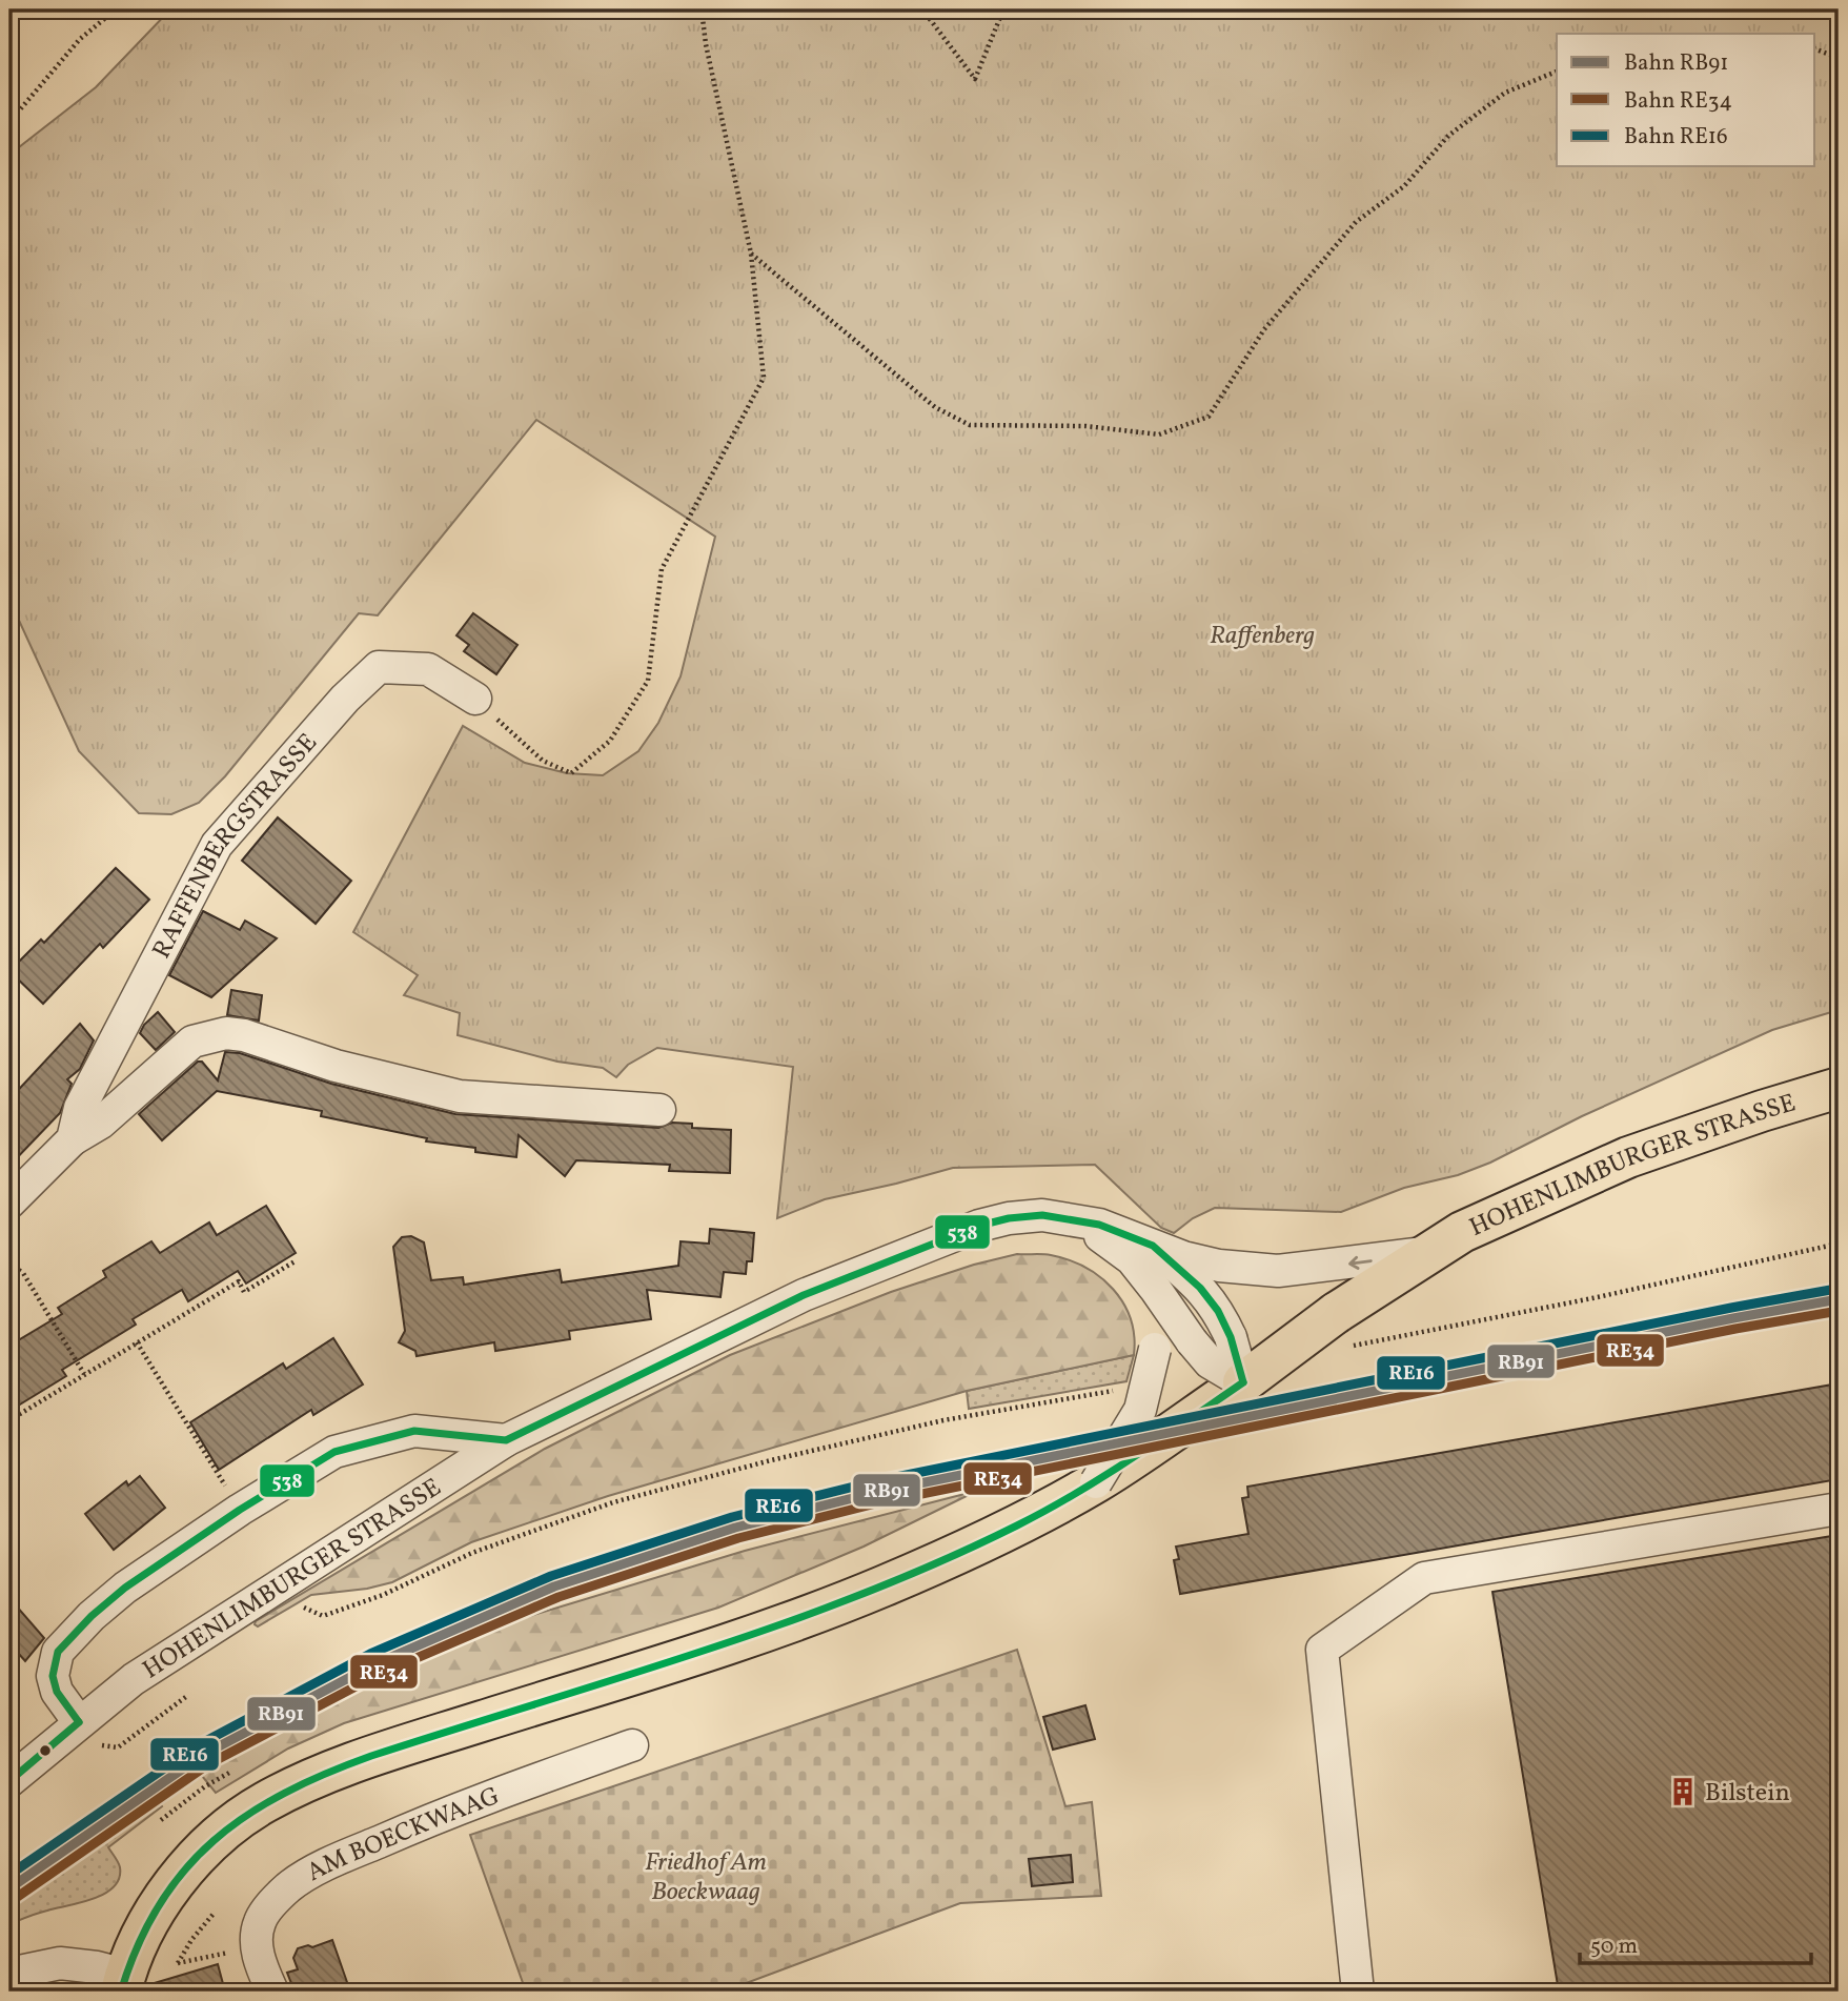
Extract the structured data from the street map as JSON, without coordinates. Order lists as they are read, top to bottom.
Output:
{
  "streets": {
    "main road": ["HOHENLIMBURGER STRASSE"],
    "street": ["RAFFENBERGSTRASSE", "AM BOECKWAAG"]
  },
  "parks": ["Raffenberg", "Friedhof Am Boeckwaag"],
  "places": {
    "building": ["Bilstein"]
  },
  "lines": [
    "transit line 538",
    "rail line RE16",
    "rail line RB91",
    "rail line RE34"
  ],
  "legend": ["Bahn RB91", "Bahn RE34", "Bahn RE16"],
  "scale_bar": "50 m"
}
